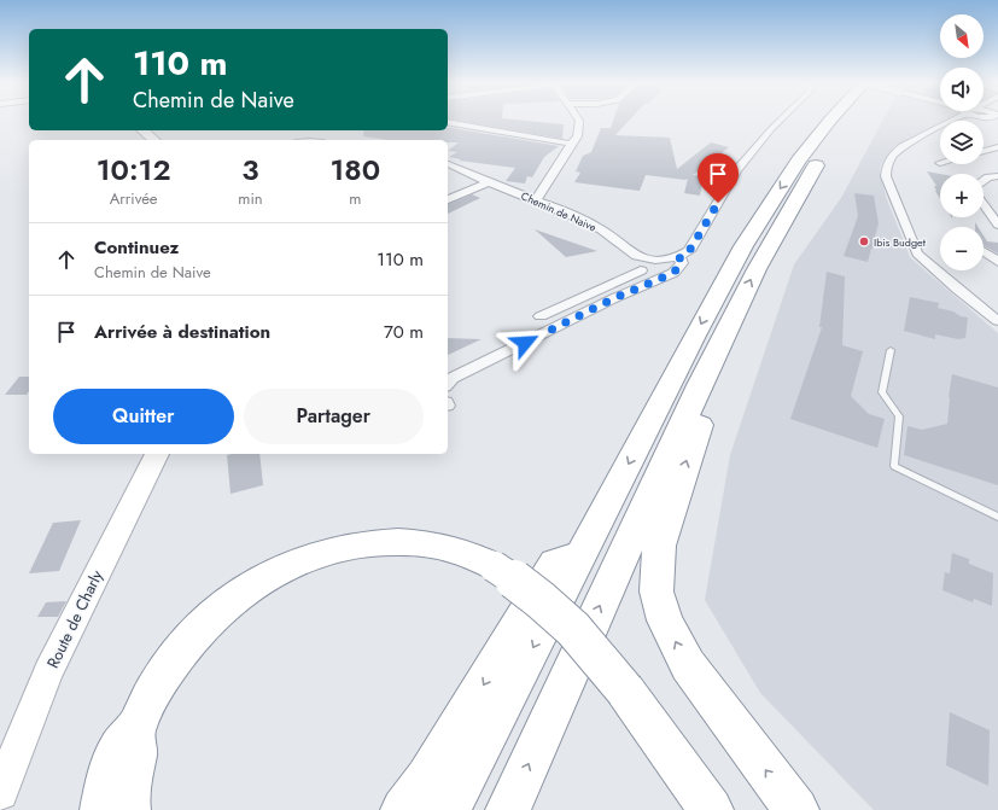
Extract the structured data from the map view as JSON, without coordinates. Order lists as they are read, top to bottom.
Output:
{
  "streets": {
    "main road": ["Route de Charly"],
    "street": ["Chemin de Naive"]
  },
  "places": ["Ibis Budget"],
  "north": "bottom right",
  "page": {
    "map_buttons": ["+", "−"],
    "turn": ["110 m", "Chemin de Naive"],
    "eta": [
      "10:12",
      "Arrivée",
      "3",
      "min",
      "180",
      "m"
    ],
    "list": [
      {
        "name": "Continuez",
        "note": "Chemin de Naive",
        "value": "110 m"
      },
      {
        "name": "Arrivée à destination",
        "value": "70 m"
      }
    ],
    "buttons": ["Quitter", "Partager"]
  }
}
